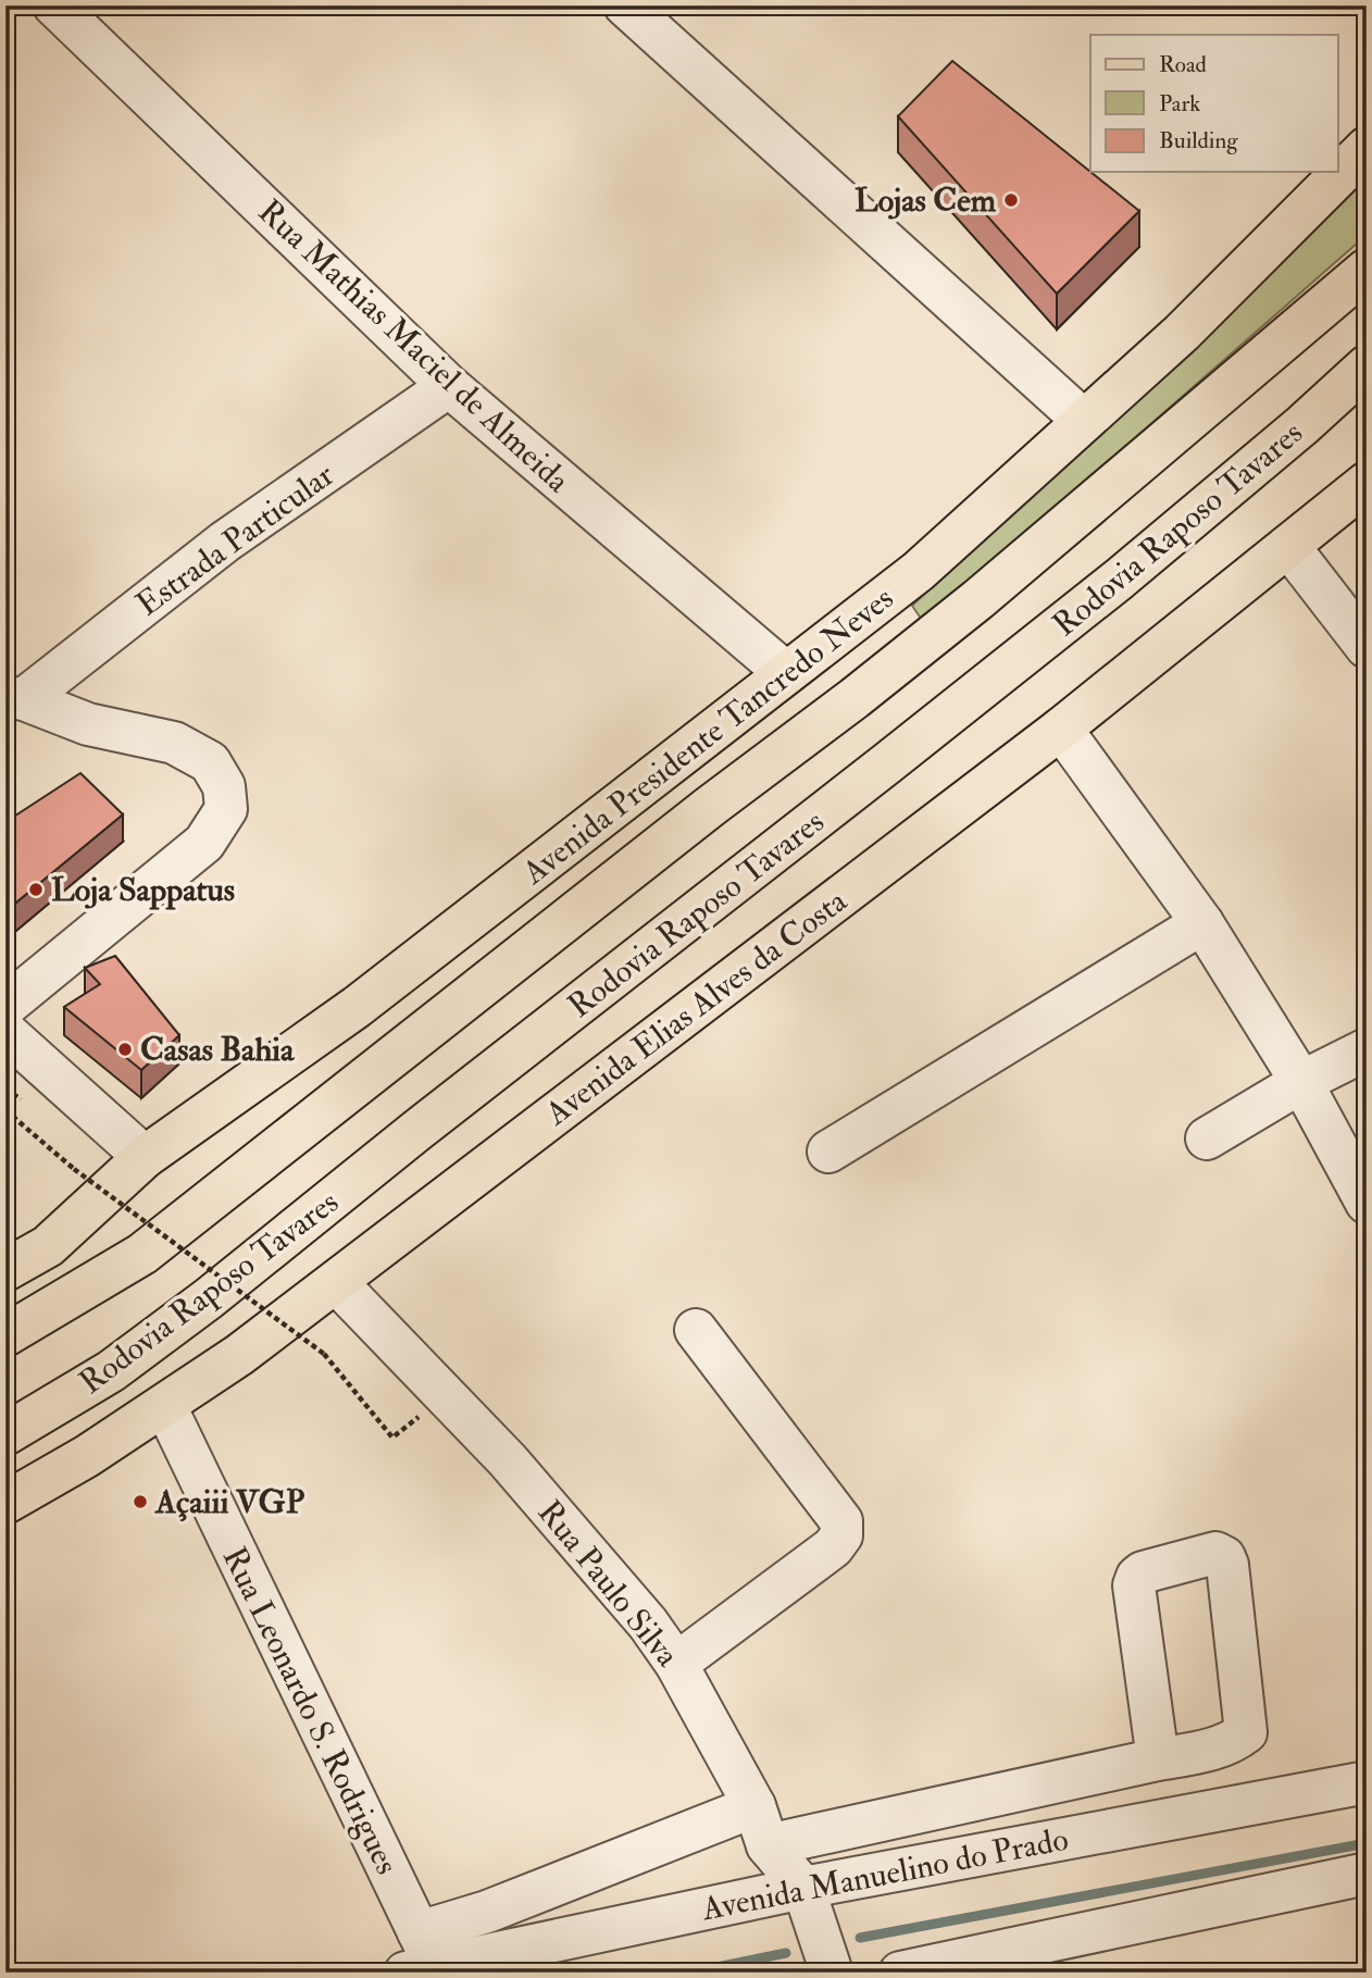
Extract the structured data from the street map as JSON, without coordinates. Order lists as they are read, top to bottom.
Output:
{
  "streets": {
    "main road": ["Rodovia Raposo Tavares", "Avenida Presidente Tancredo Neves", "Avenida Elias Alves da Costa"],
    "street": [
      "Rua Mathias Maciel de Almeida",
      "Estrada Particular",
      "Rua Paulo Silva",
      "Rua Leonardo S. Rodrigues",
      "Avenida Manuelino do Prado"
    ]
  },
  "crossings": [
    ["Rua Mathias Maciel de Almeida", "Estrada Particular"],
    ["Rua Mathias Maciel de Almeida", "Avenida Presidente Tancredo Neves"],
    ["Avenida Elias Alves da Costa", "Rua Paulo Silva"],
    ["Avenida Elias Alves da Costa", "Rua Leonardo S. Rodrigues"],
    ["Rua Paulo Silva", "Avenida Manuelino do Prado"],
    ["Rua Leonardo S. Rodrigues", "Avenida Manuelino do Prado"]
  ],
  "places": [
    "Lojas Cem",
    "Loja Sappatus",
    "Casas Bahia",
    "Açaiii VGP"
  ],
  "legend": ["Road", "Park", "Building"]
}
